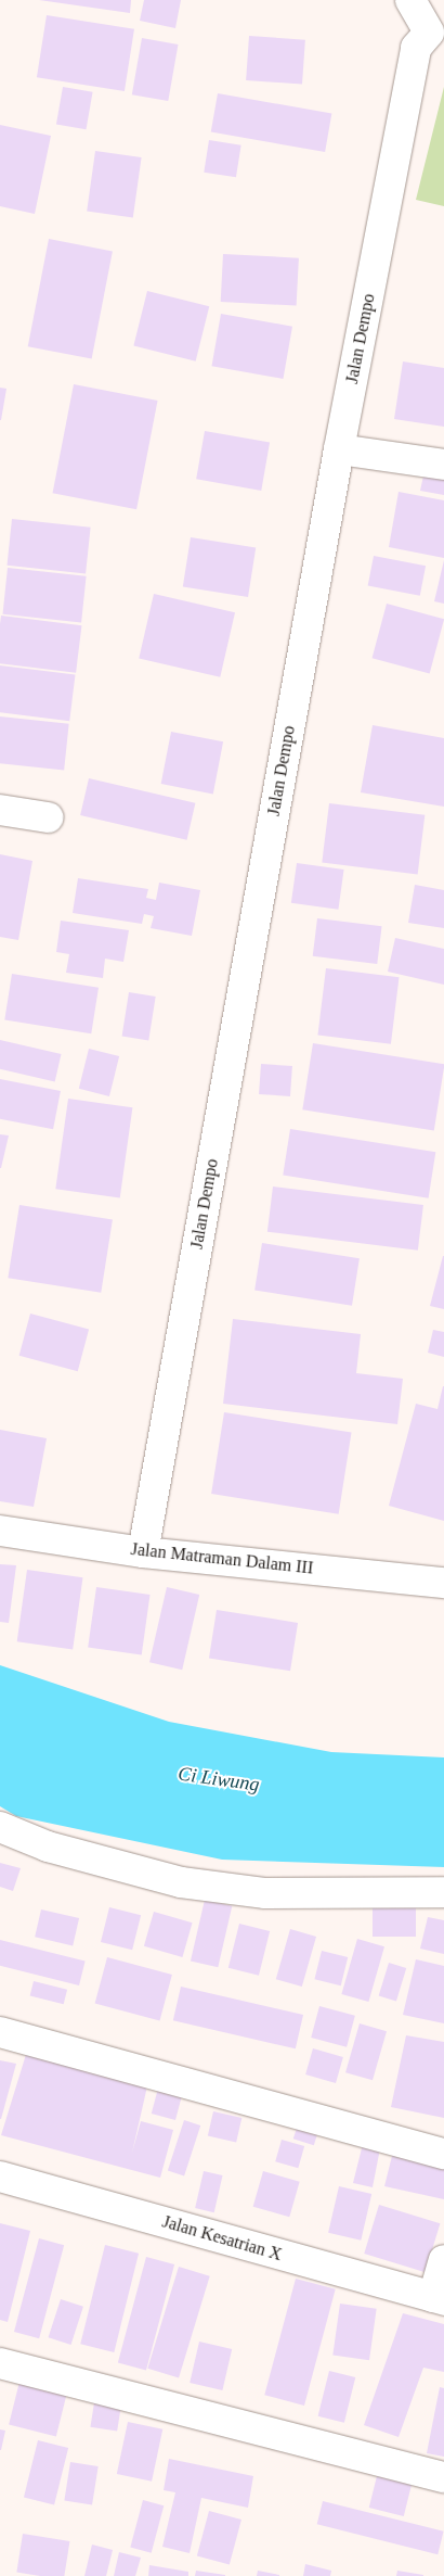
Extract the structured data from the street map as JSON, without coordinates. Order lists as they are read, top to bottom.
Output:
{
  "streets": {
    "street": ["Jalan Dempo", "Jalan Matraman Dalam III", "Jalan Kesatrian X"]
  },
  "crossings": [
    ["Jalan Dempo", "Jalan Matraman Dalam III"]
  ],
  "water": ["Ci Liwung"]
}
